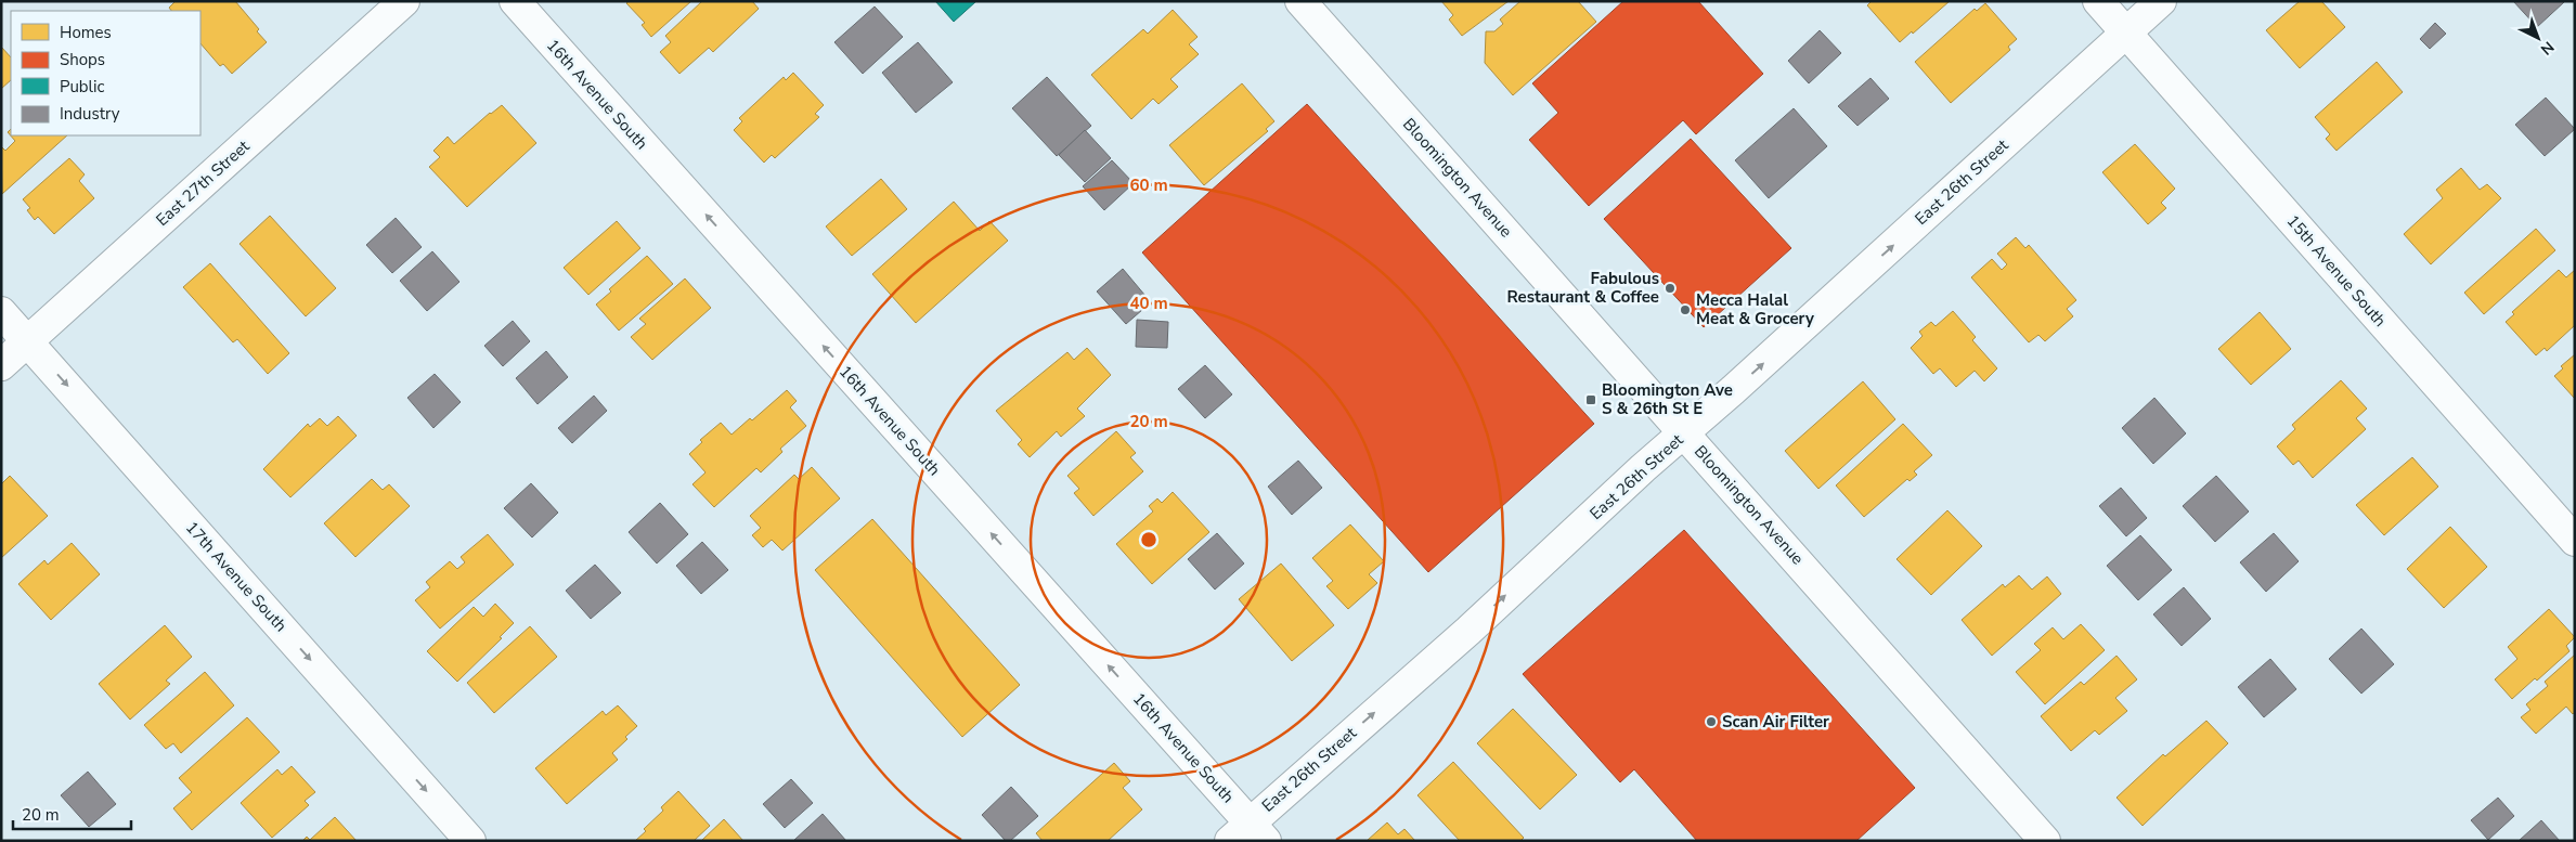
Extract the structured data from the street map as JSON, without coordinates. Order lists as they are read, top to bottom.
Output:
{
  "streets": {
    "street": [
      "16th Avenue South",
      "Bloomington Avenue",
      "East 26th Street",
      "East 27th Street",
      "15th Avenue South",
      "17th Avenue South"
    ]
  },
  "crossings": [
    ["16th Avenue South", "East 26th Street"],
    ["Bloomington Avenue", "East 26th Street"],
    ["East 26th Street", "15th Avenue South"],
    ["East 27th Street", "17th Avenue South"]
  ],
  "one_way": ["16th Avenue South", "East 26th Street", "17th Avenue South"],
  "places": {
    "other": ["Fabulous Restaurant & Coffee", "Mecca Halal Meat & Grocery", "Scan Air Filter"],
    "transit": ["Bloomington Ave S & 26th St E"]
  },
  "legend": [
    "Homes",
    "Shops",
    "Public",
    "Industry"
  ],
  "scale_bar": "20 m",
  "north": "bottom right",
  "rings": ["60 m", "40 m", "20 m"]
}
